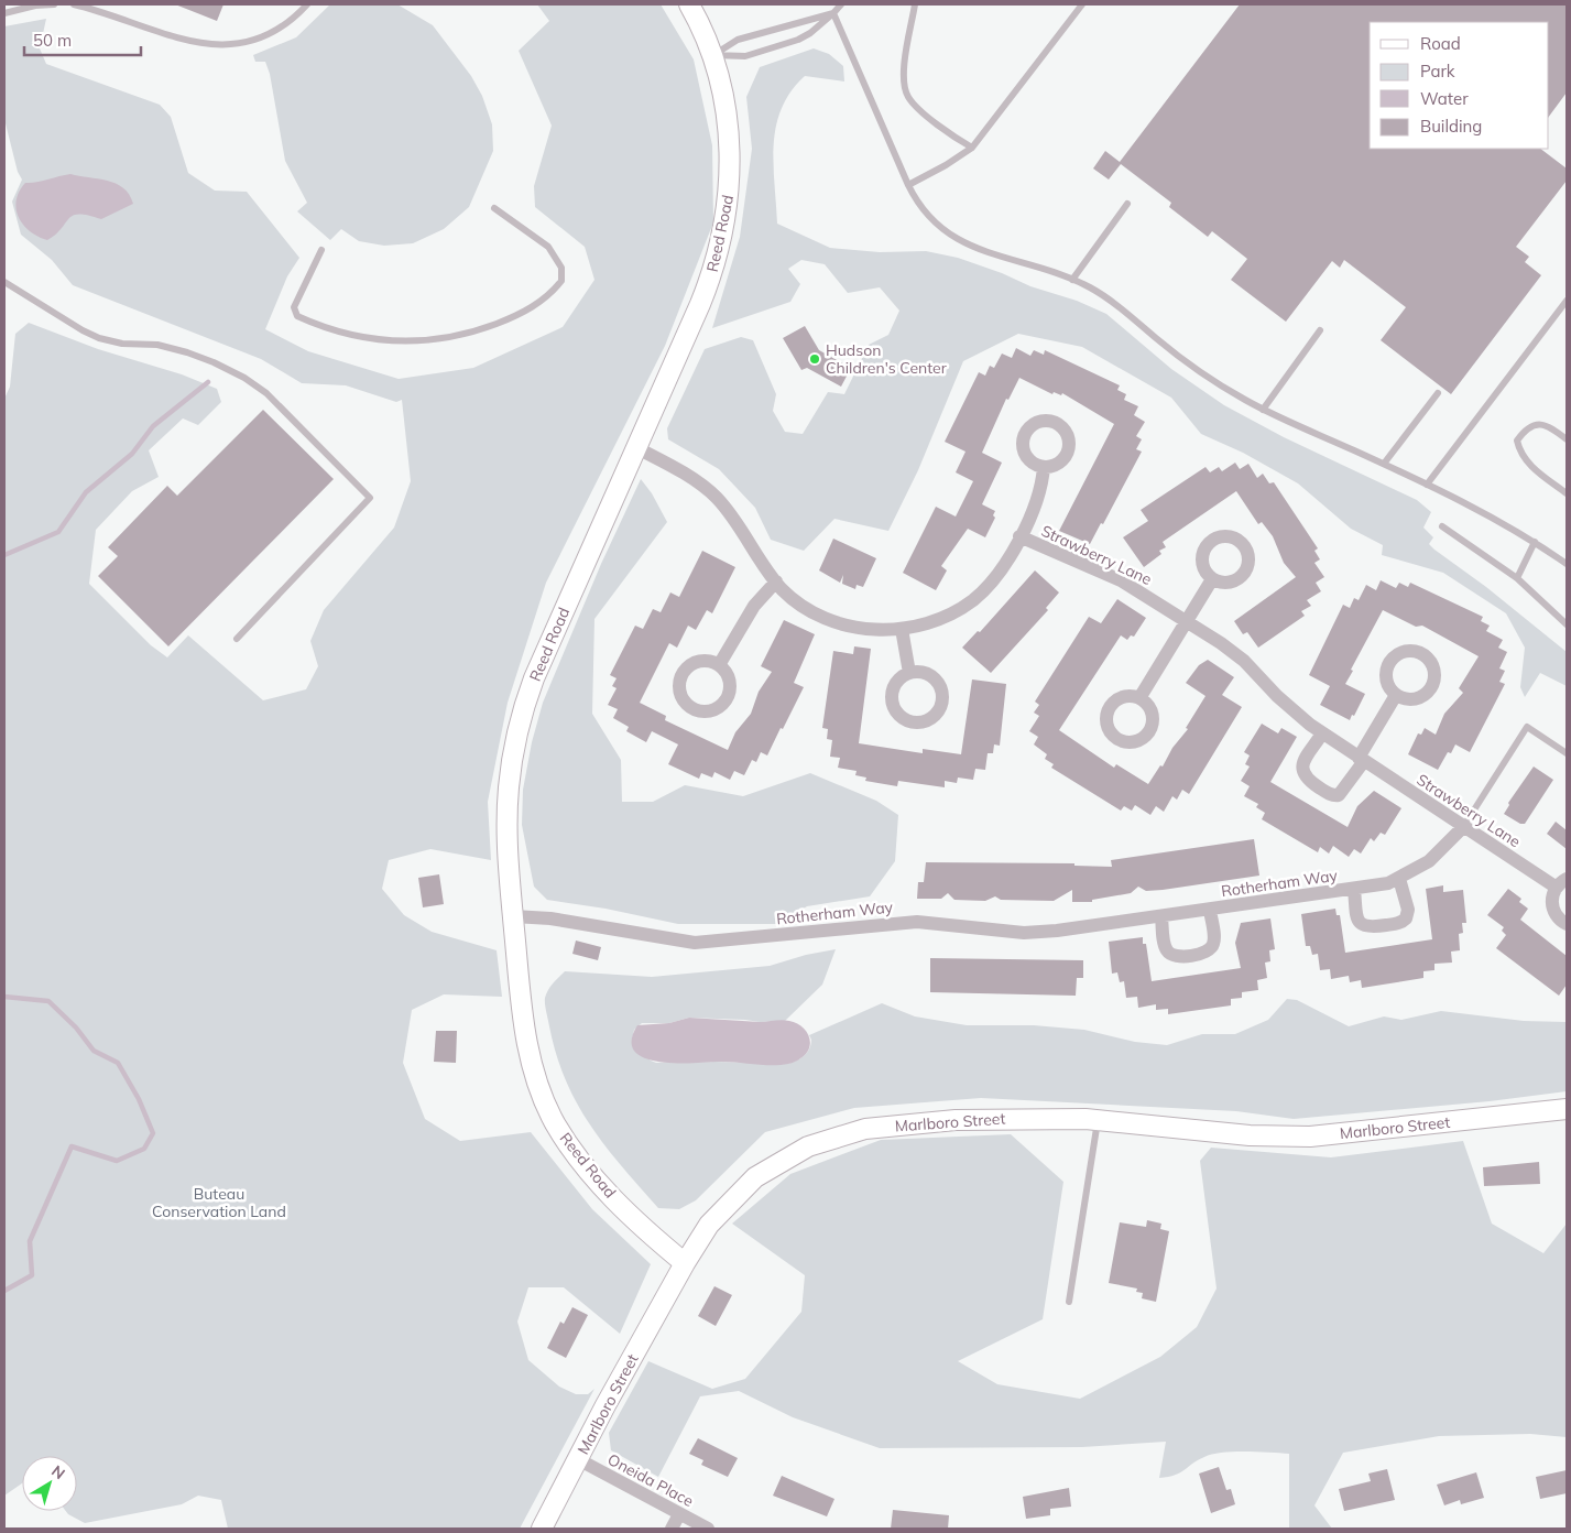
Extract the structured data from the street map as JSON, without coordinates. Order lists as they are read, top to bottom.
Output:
{
  "streets": {
    "street": [
      "Reed Road",
      "Strawberry Lane",
      "Rotherham Way",
      "Marlboro Street",
      "Oneida Place"
    ]
  },
  "crossings": [
    ["Reed Road", "Rotherham Way"],
    ["Reed Road", "Marlboro Street"],
    ["Strawberry Lane", "Rotherham Way"],
    ["Marlboro Street", "Oneida Place"]
  ],
  "parks": ["Buteau Conservation Land"],
  "places": ["Hudson Children's Center"],
  "legend": [
    "Road",
    "Park",
    "Water",
    "Building"
  ],
  "scale_bar": "50 m",
  "north": "top right"
}
